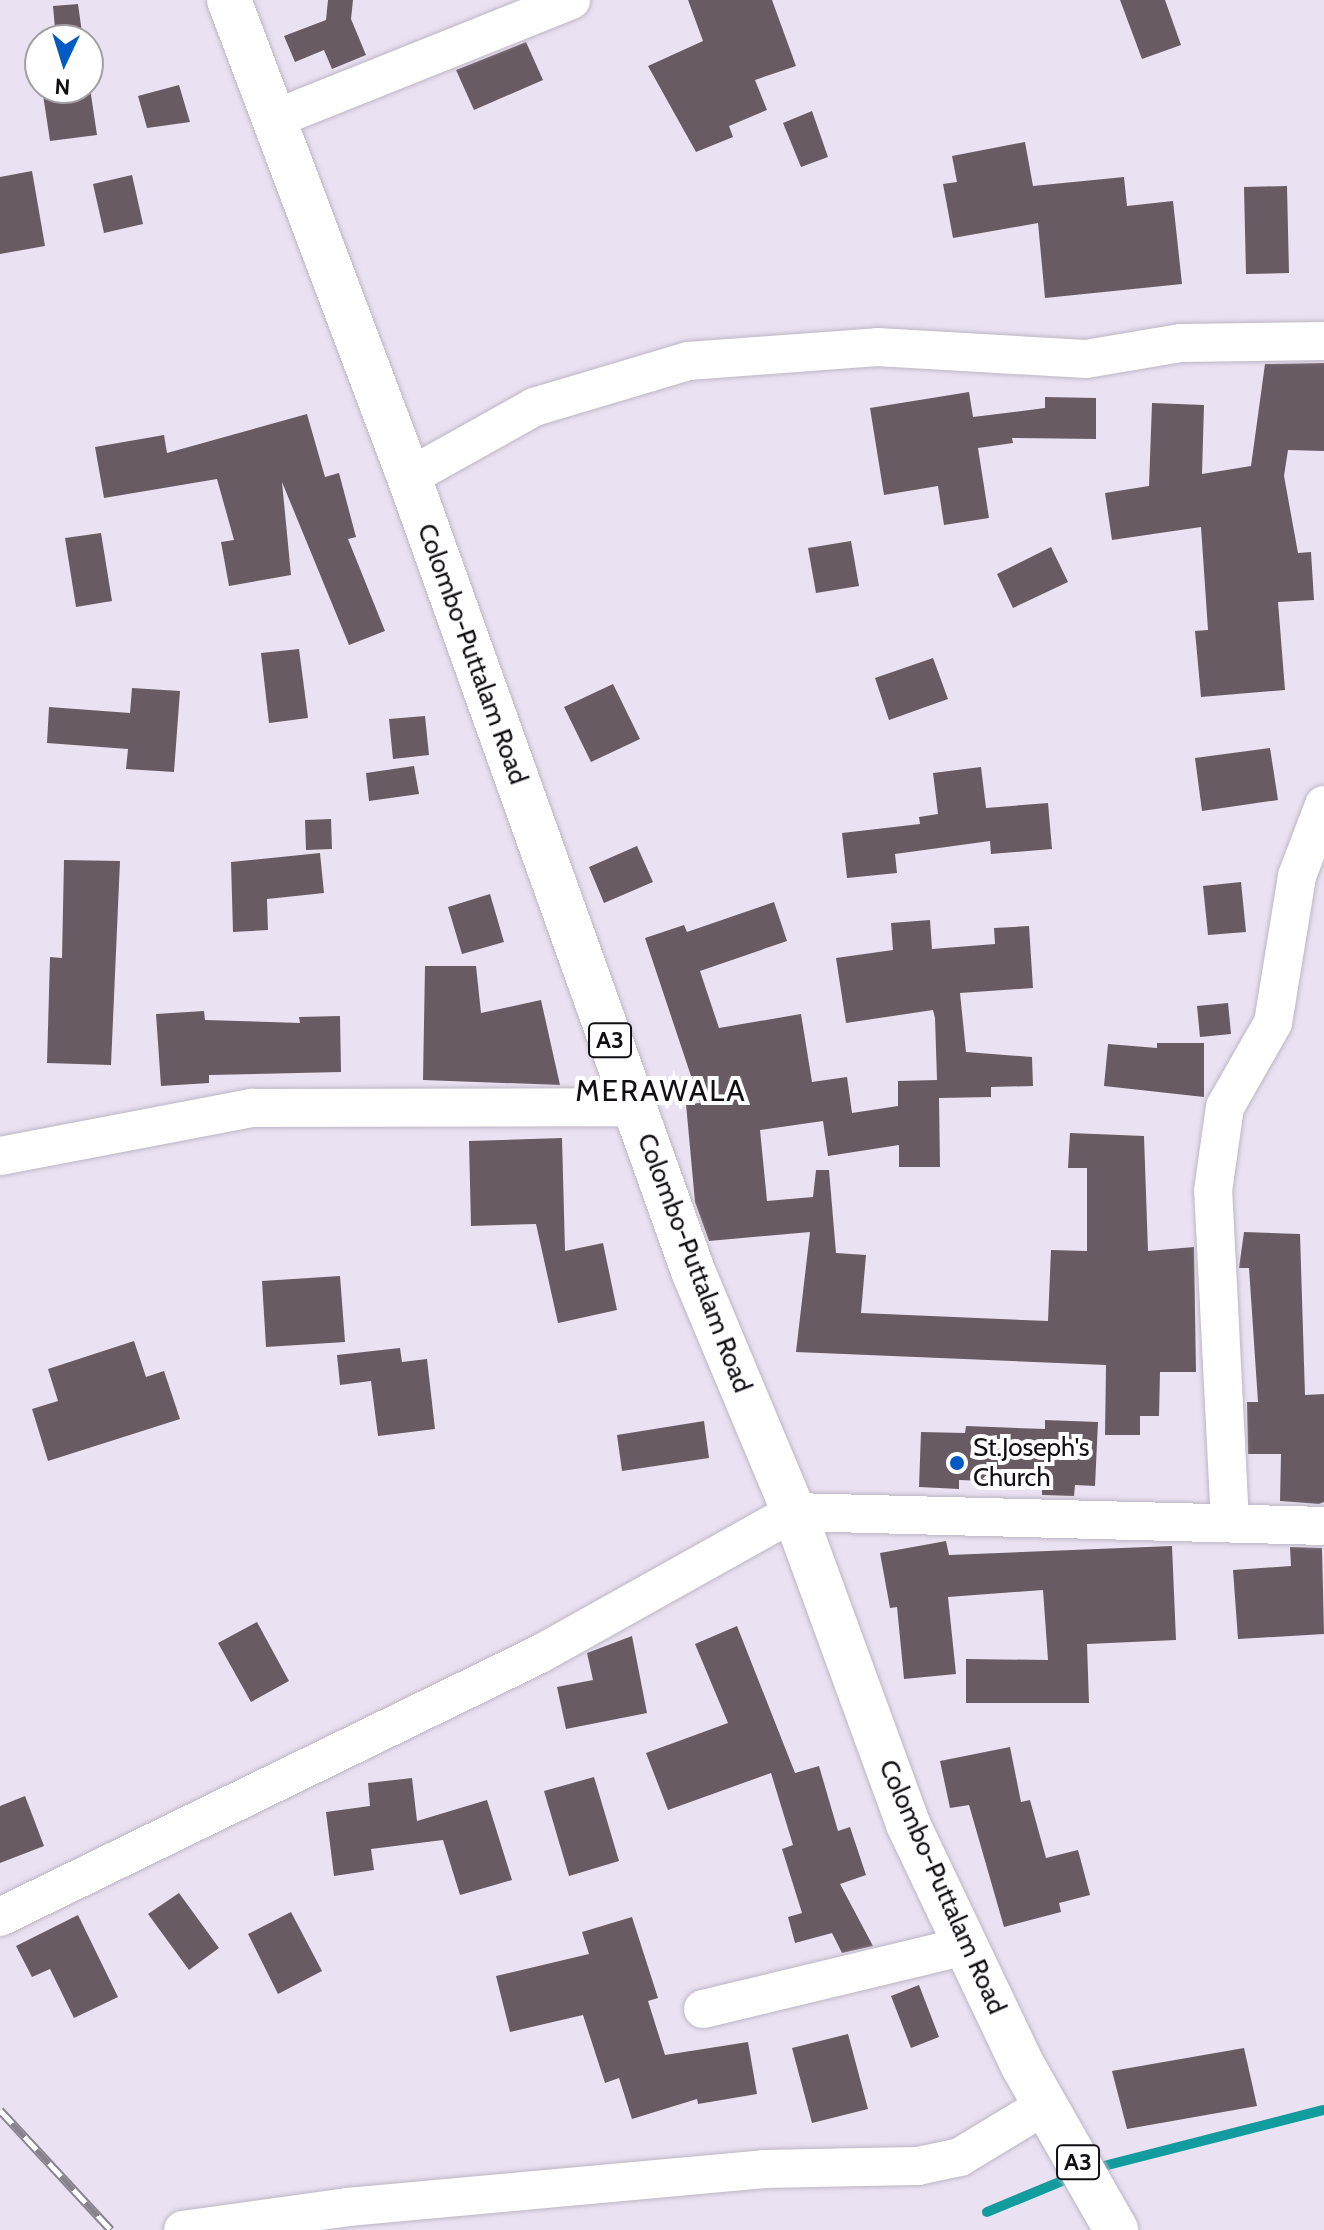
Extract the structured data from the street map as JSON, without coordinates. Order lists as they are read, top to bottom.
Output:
{
  "streets": {
    "highway": ["Colombo-Puttalam Road", "A3"]
  },
  "districts": ["MERAWALA"],
  "places": ["St.Joseph's Church"],
  "north": "bottom"
}
